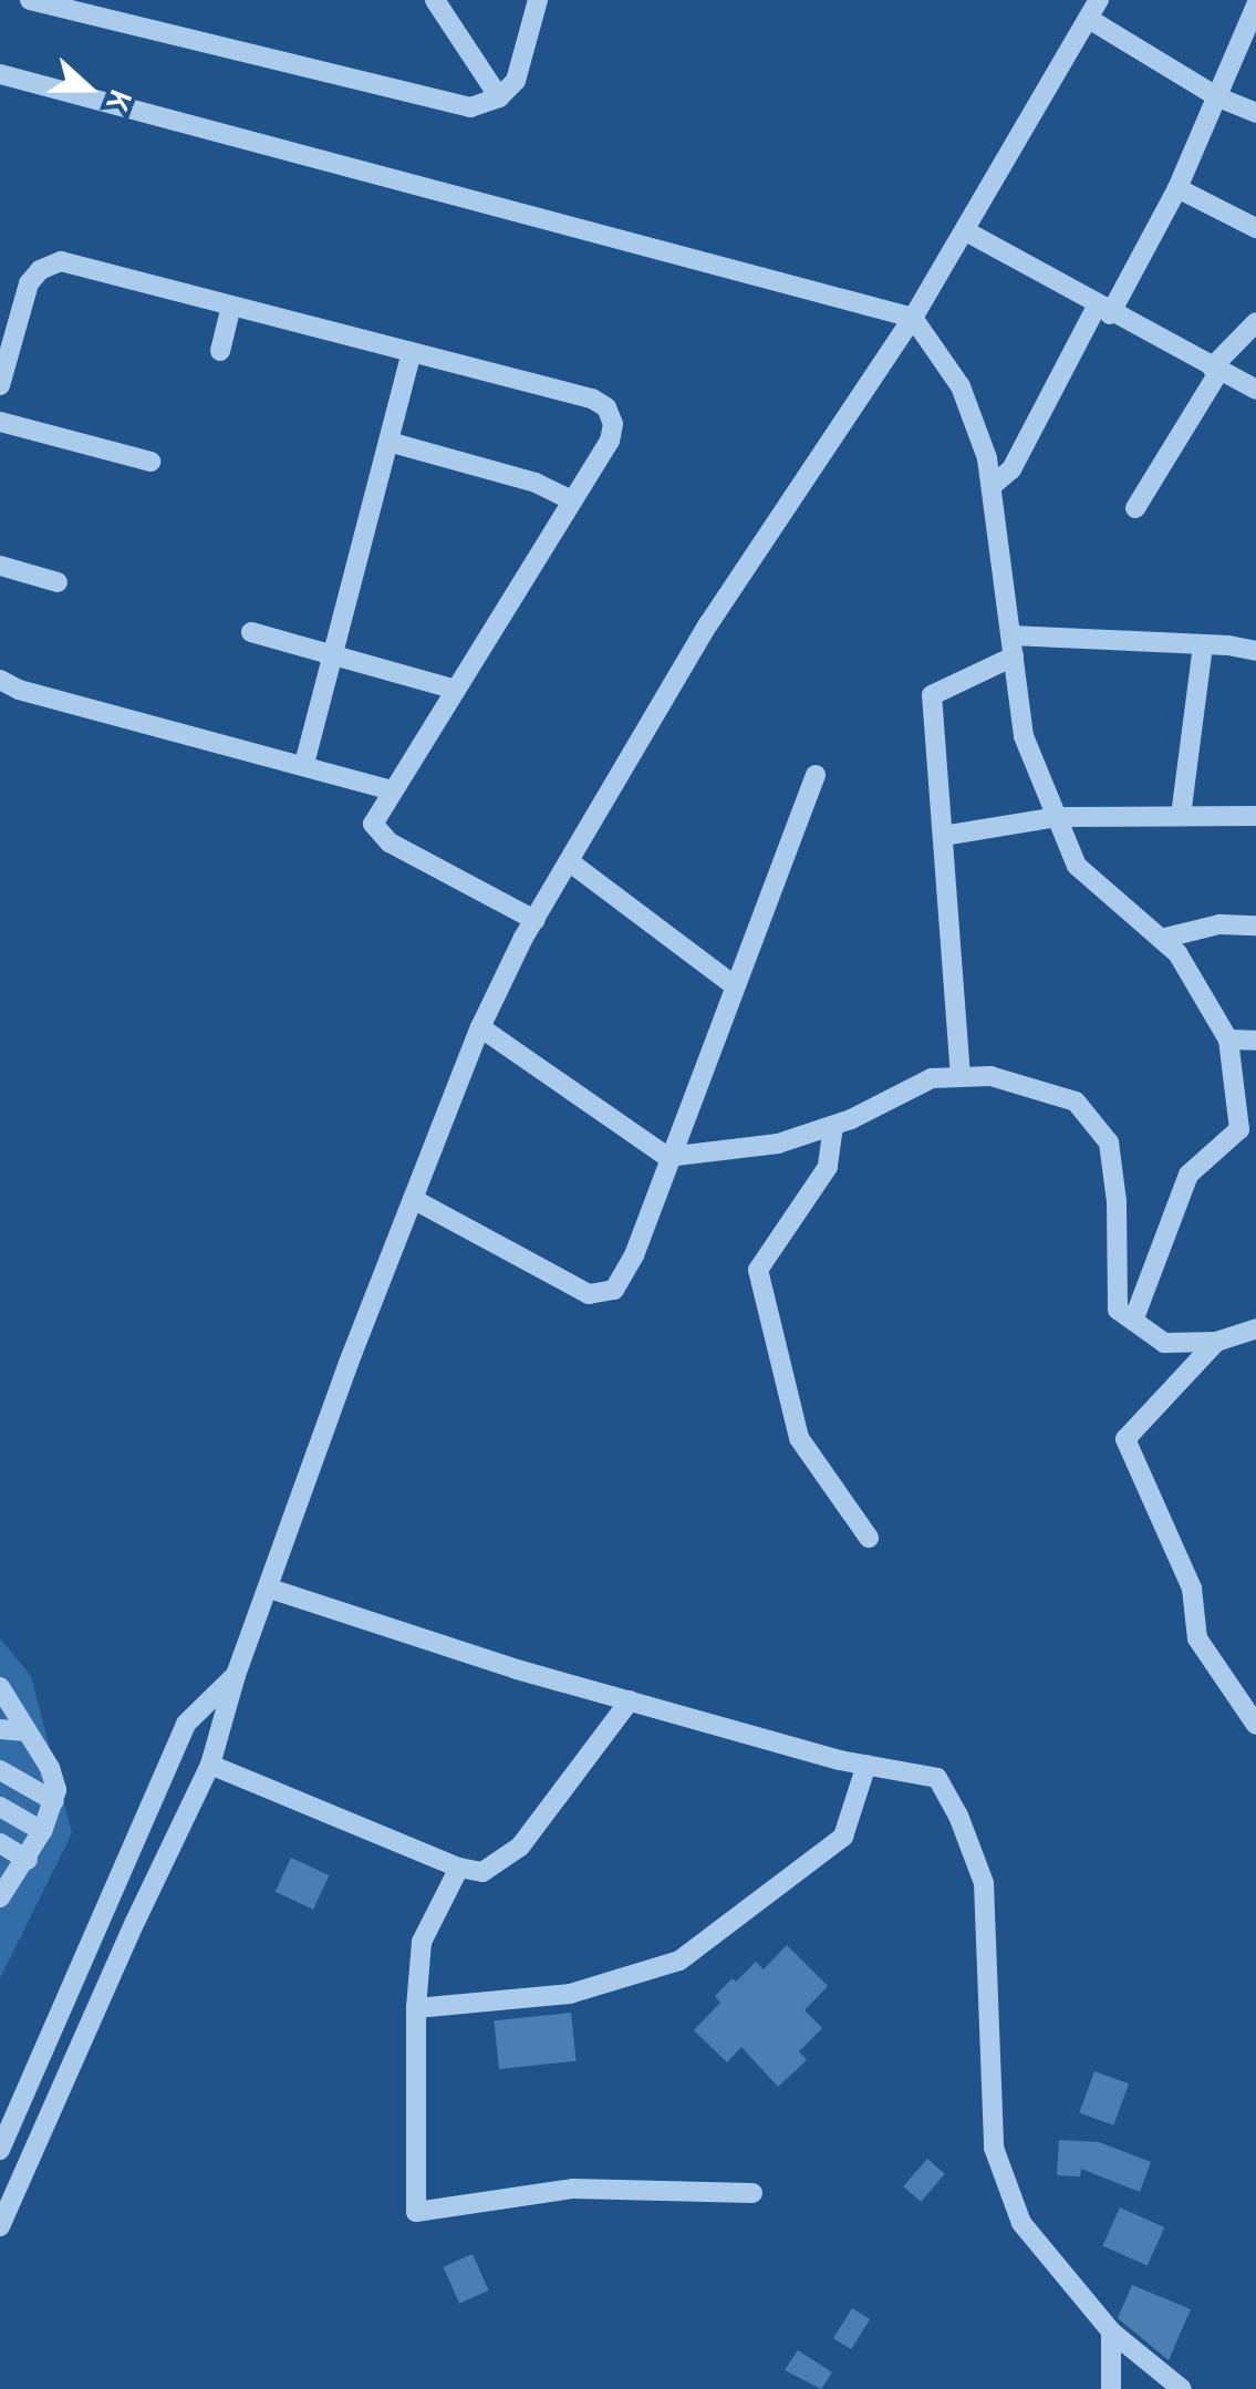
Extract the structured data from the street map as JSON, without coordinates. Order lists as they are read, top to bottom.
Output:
{
  "north": "right"
}
